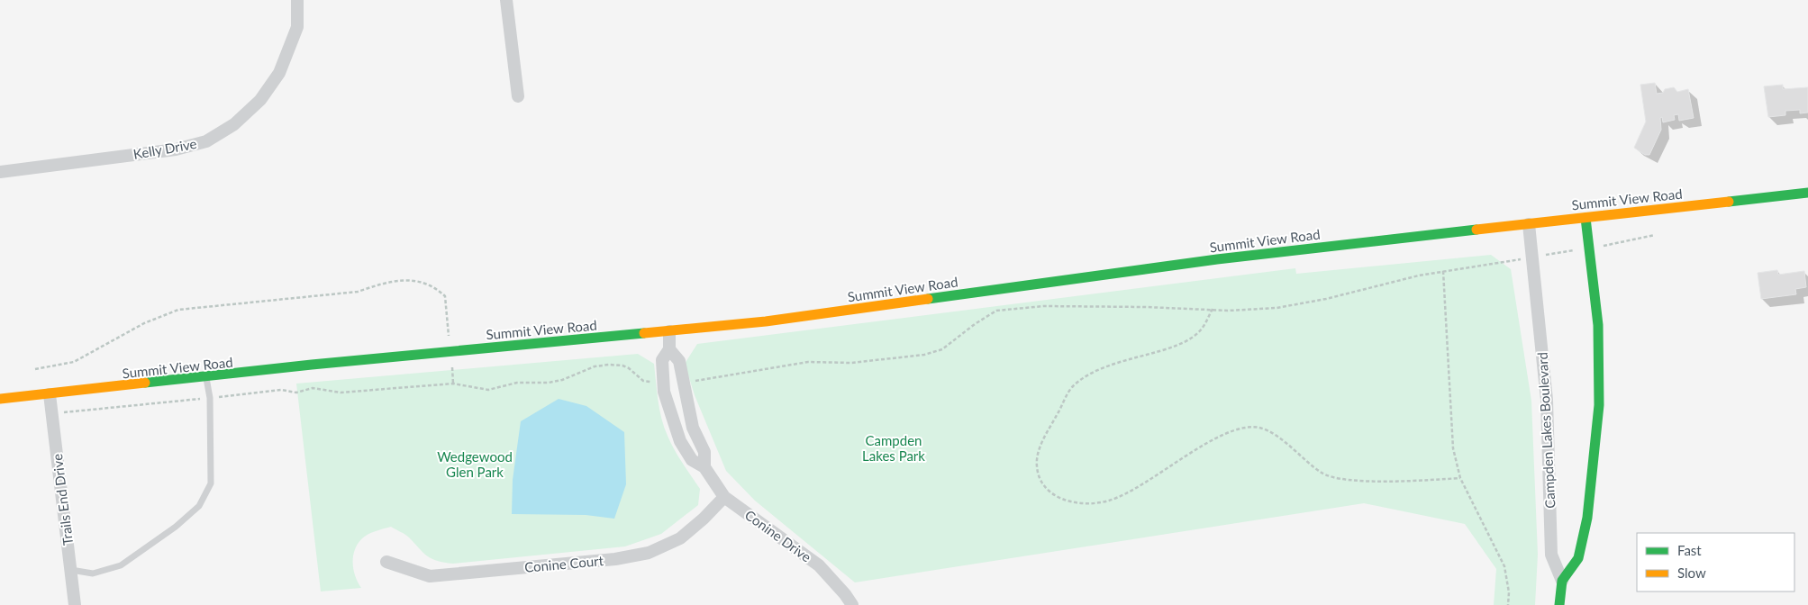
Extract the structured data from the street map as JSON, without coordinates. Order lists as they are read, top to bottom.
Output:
{
  "streets": {
    "street": [
      "Kelly Drive",
      "Summit View Road",
      "Campden Lakes Boulevard",
      "Trails End Drive",
      "Conine Drive",
      "Conine Court"
    ]
  },
  "crossings": [
    ["Summit View Road", "Campden Lakes Boulevard"],
    ["Summit View Road", "Trails End Drive"],
    ["Summit View Road", "Conine Drive"],
    ["Conine Drive", "Conine Court"]
  ],
  "parks": ["Campden Lakes Park", "Wedgewood Glen Park"],
  "legend": ["Fast", "Slow"]
}
